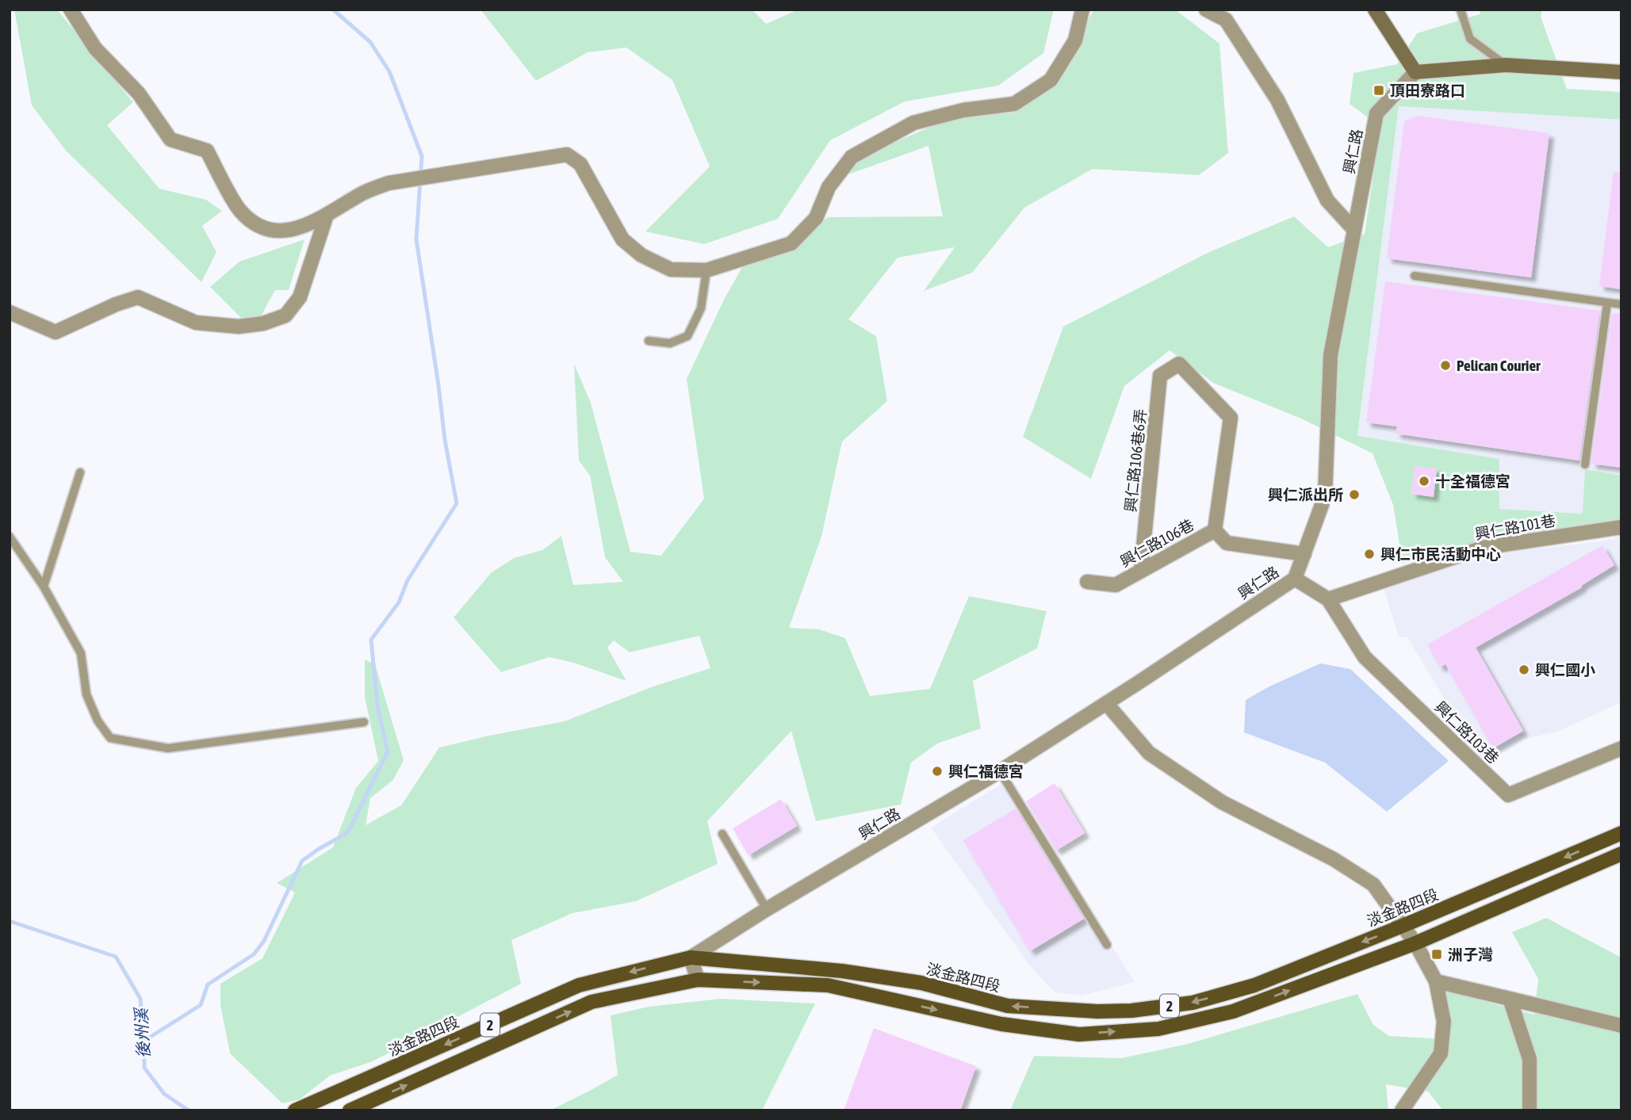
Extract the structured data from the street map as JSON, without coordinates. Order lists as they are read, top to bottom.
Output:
{
  "streets": {
    "main road": ["淡金路四段", "2"],
    "street": [
      "興仁路",
      "興仁路106巷6弄",
      "興仁路101巷",
      "興仁路106巷",
      "興仁路103巷"
    ]
  },
  "crossings": [
    ["興仁路", "興仁路106巷"],
    ["興仁路", "淡金路四段"],
    ["興仁路106巷6弄", "興仁路106巷"],
    ["興仁路101巷", "興仁路103巷"]
  ],
  "water": ["後州溪"],
  "places": {
    "transit": ["頂田寮路口", "洲子灣"],
    "other": [
      "Pelican Courier",
      "十全福德宮",
      "興仁派出所",
      "興仁市民活動中心",
      "興仁國小",
      "興仁福德宮"
    ]
  }
}
